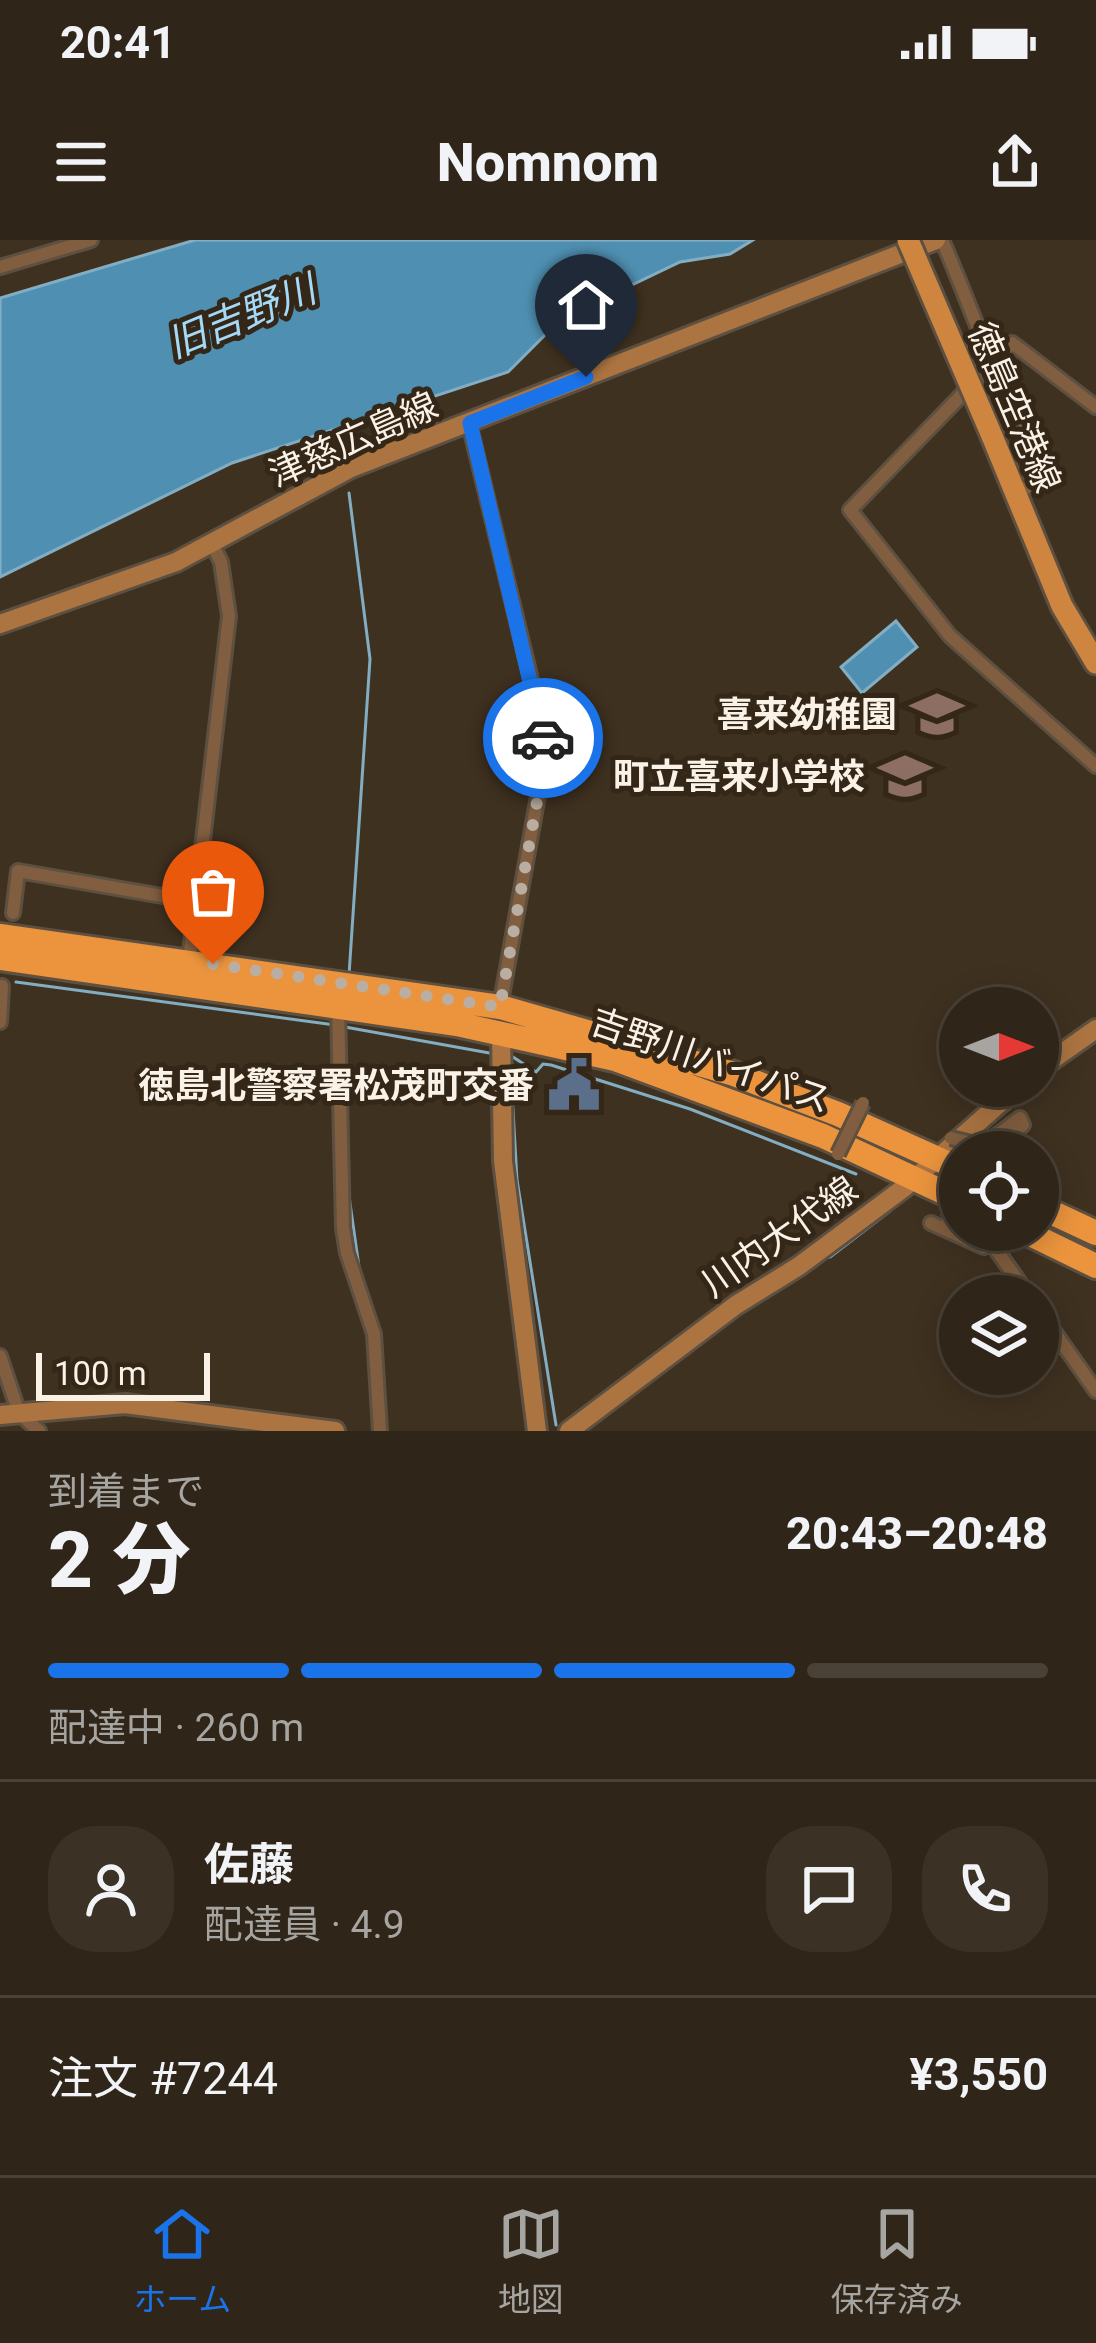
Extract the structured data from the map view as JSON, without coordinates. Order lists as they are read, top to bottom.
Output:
{
  "streets": {
    "highway": ["吉野川バイパス"],
    "main road": ["徳島空港線", "津慈広島線", "川内大代線"]
  },
  "crossings": [
    ["吉野川バイパス", "川内大代線"]
  ],
  "water": ["旧吉野川"],
  "places": {
    "school or university": ["喜来幼稚園", "町立喜来小学校"],
    "public building": ["徳島北警察署松茂町交番"]
  },
  "scale_bar": "100 m",
  "north": "right",
  "page": {
    "status": "20:41",
    "header": "Nomnom",
    "scale": "100 m",
    "heading": ["2 分", "到着まで", "20:43–20:48"],
    "panel": [
      "佐藤",
      "配達員 · 4.9",
      "注文 #7244",
      "¥3,550"
    ],
    "bar": "配達中 · 260 m",
    "tabs": ["ホーム", "地図", "保存済み"]
  }
}
